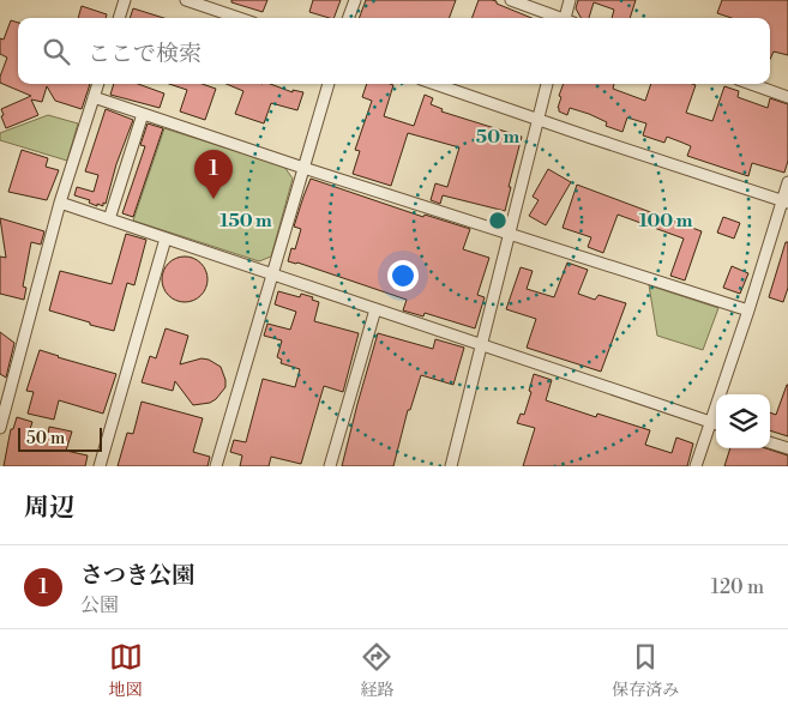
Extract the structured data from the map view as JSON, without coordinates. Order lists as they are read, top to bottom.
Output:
{
  "scale_bar": "50 m",
  "page": {
    "search": "ここで検索",
    "pins": "1",
    "scale": "50 m",
    "heading": "周辺",
    "list": [
      {
        "mark": "1",
        "name": "さつき公園",
        "note": "公園",
        "value": "120 m"
      }
    ],
    "nav": ["地図", "経路", "保存済み"]
  },
  "rings": ["50 m", "100 m", "150 m"]
}
